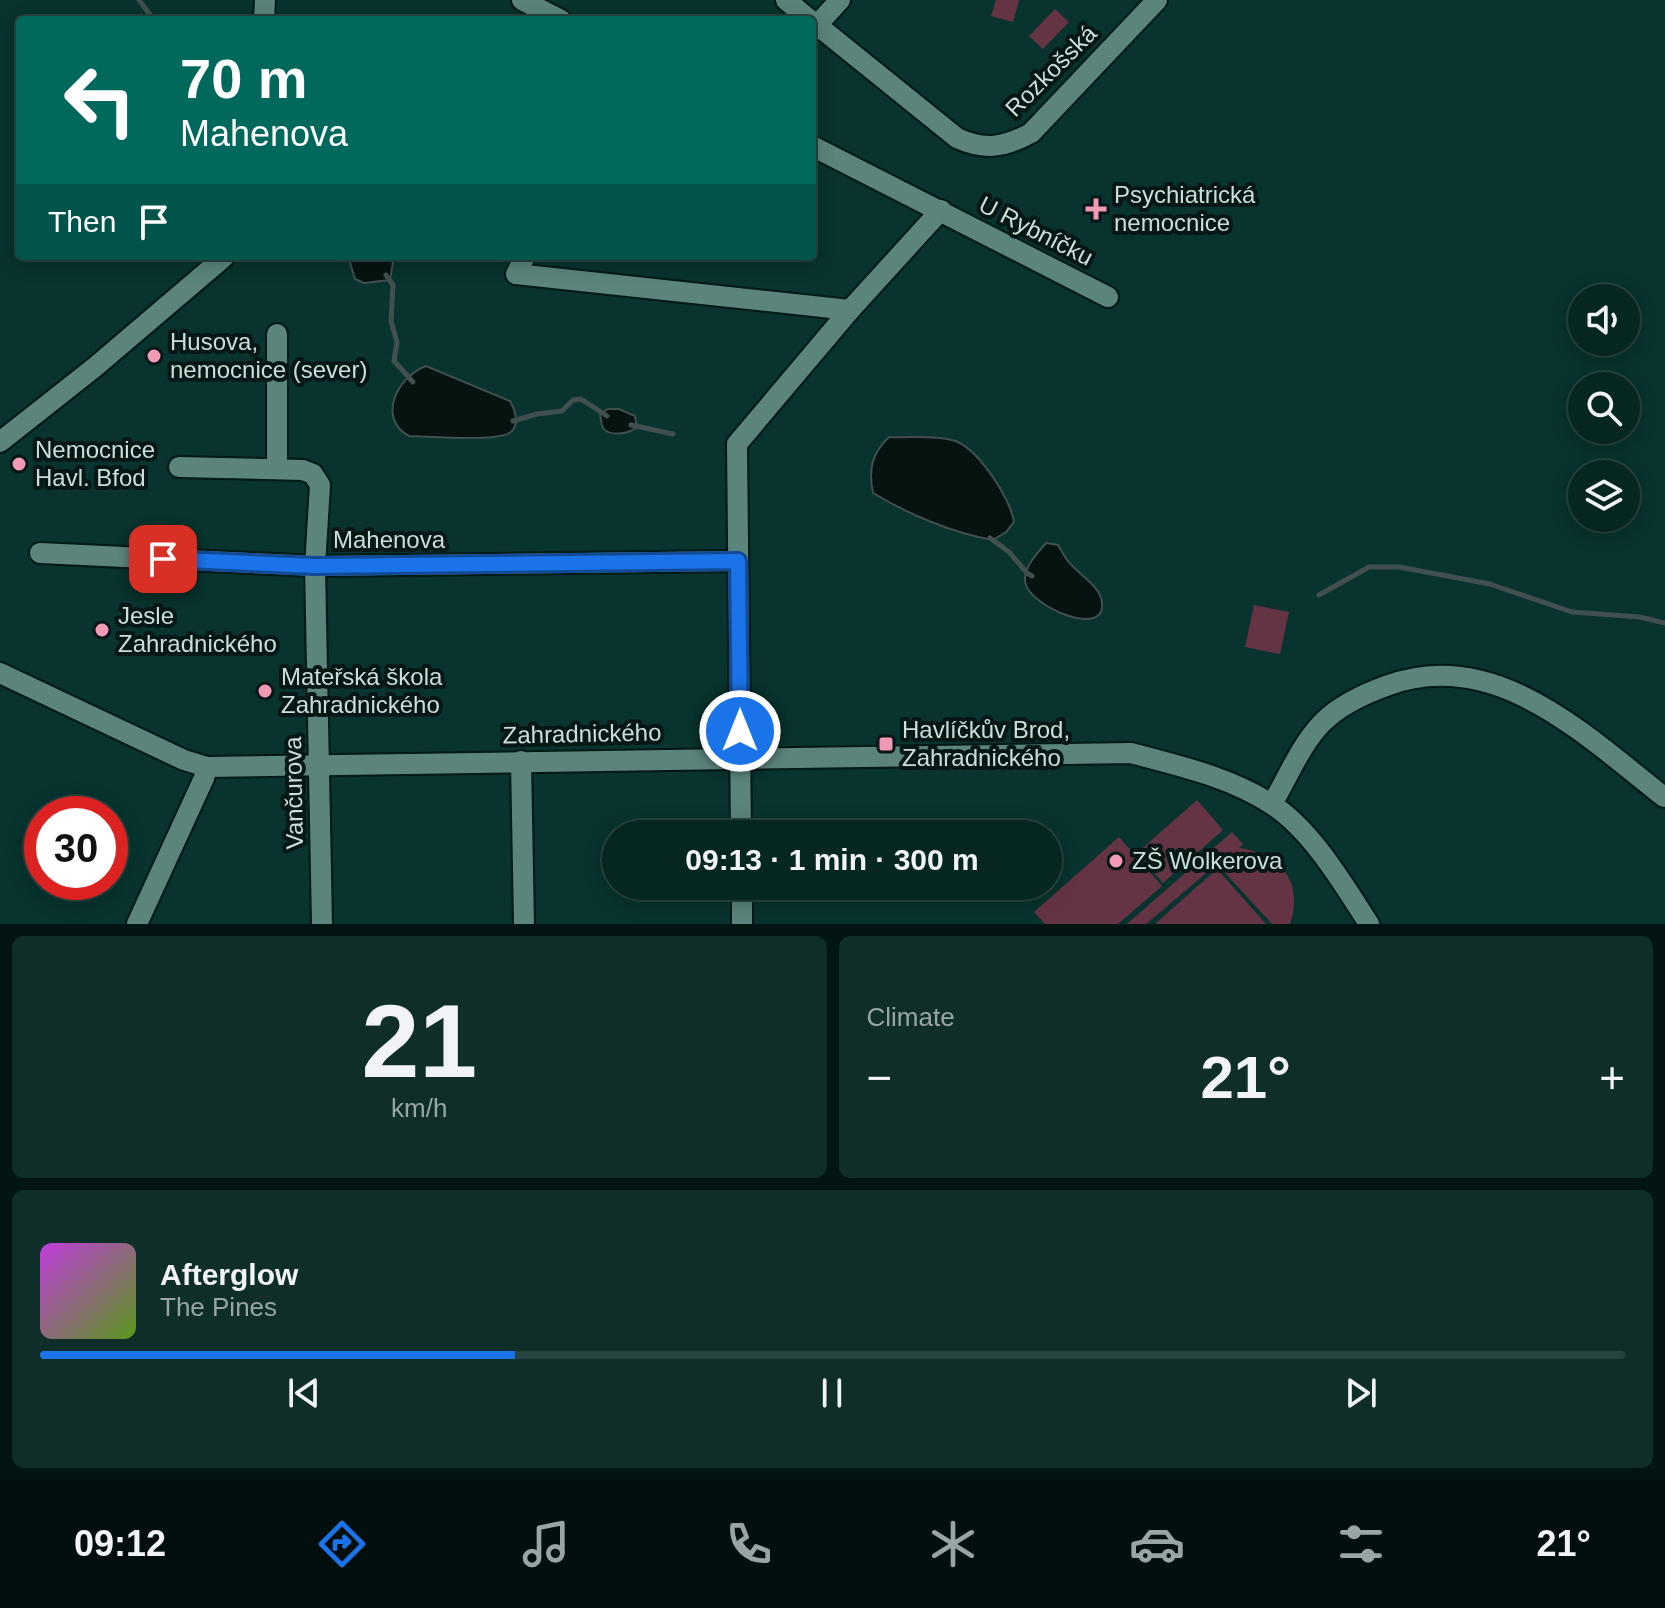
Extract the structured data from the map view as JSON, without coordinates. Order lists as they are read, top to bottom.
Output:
{
  "streets": {
    "street": [
      "Rozkošská",
      "U Rybníčku",
      "Mahenova",
      "Zahradnického",
      "Vančurova"
    ]
  },
  "crossings": [
    ["U Rybníčku", "Mahenova"],
    ["Mahenova", "Vančurova"],
    ["Zahradnického", "Vančurova"]
  ],
  "places": {
    "health": ["Psychiatrická nemocnice"],
    "other": [
      "Husova, nemocnice (sever)",
      "Nemocnice Havl. Bfod",
      "Jesle Zahradnického",
      "Mateřská škola Zahradnického",
      "ZŠ Wolkerova"
    ],
    "transit": ["Havlíčkův Brod, Zahradnického"]
  },
  "page": {
    "turn": ["70 m", "Mahenova"],
    "then": "Then",
    "limit": "30",
    "trip": "09:13 · 1 min · 300 m",
    "tile": [
      ["21", "km/h"],
      "Climate"
    ],
    "heat": ["−", "21°", "+"],
    "song": ["Afterglow", "The Pines"],
    "tabs": ["09:12", "21°"]
  }
}
